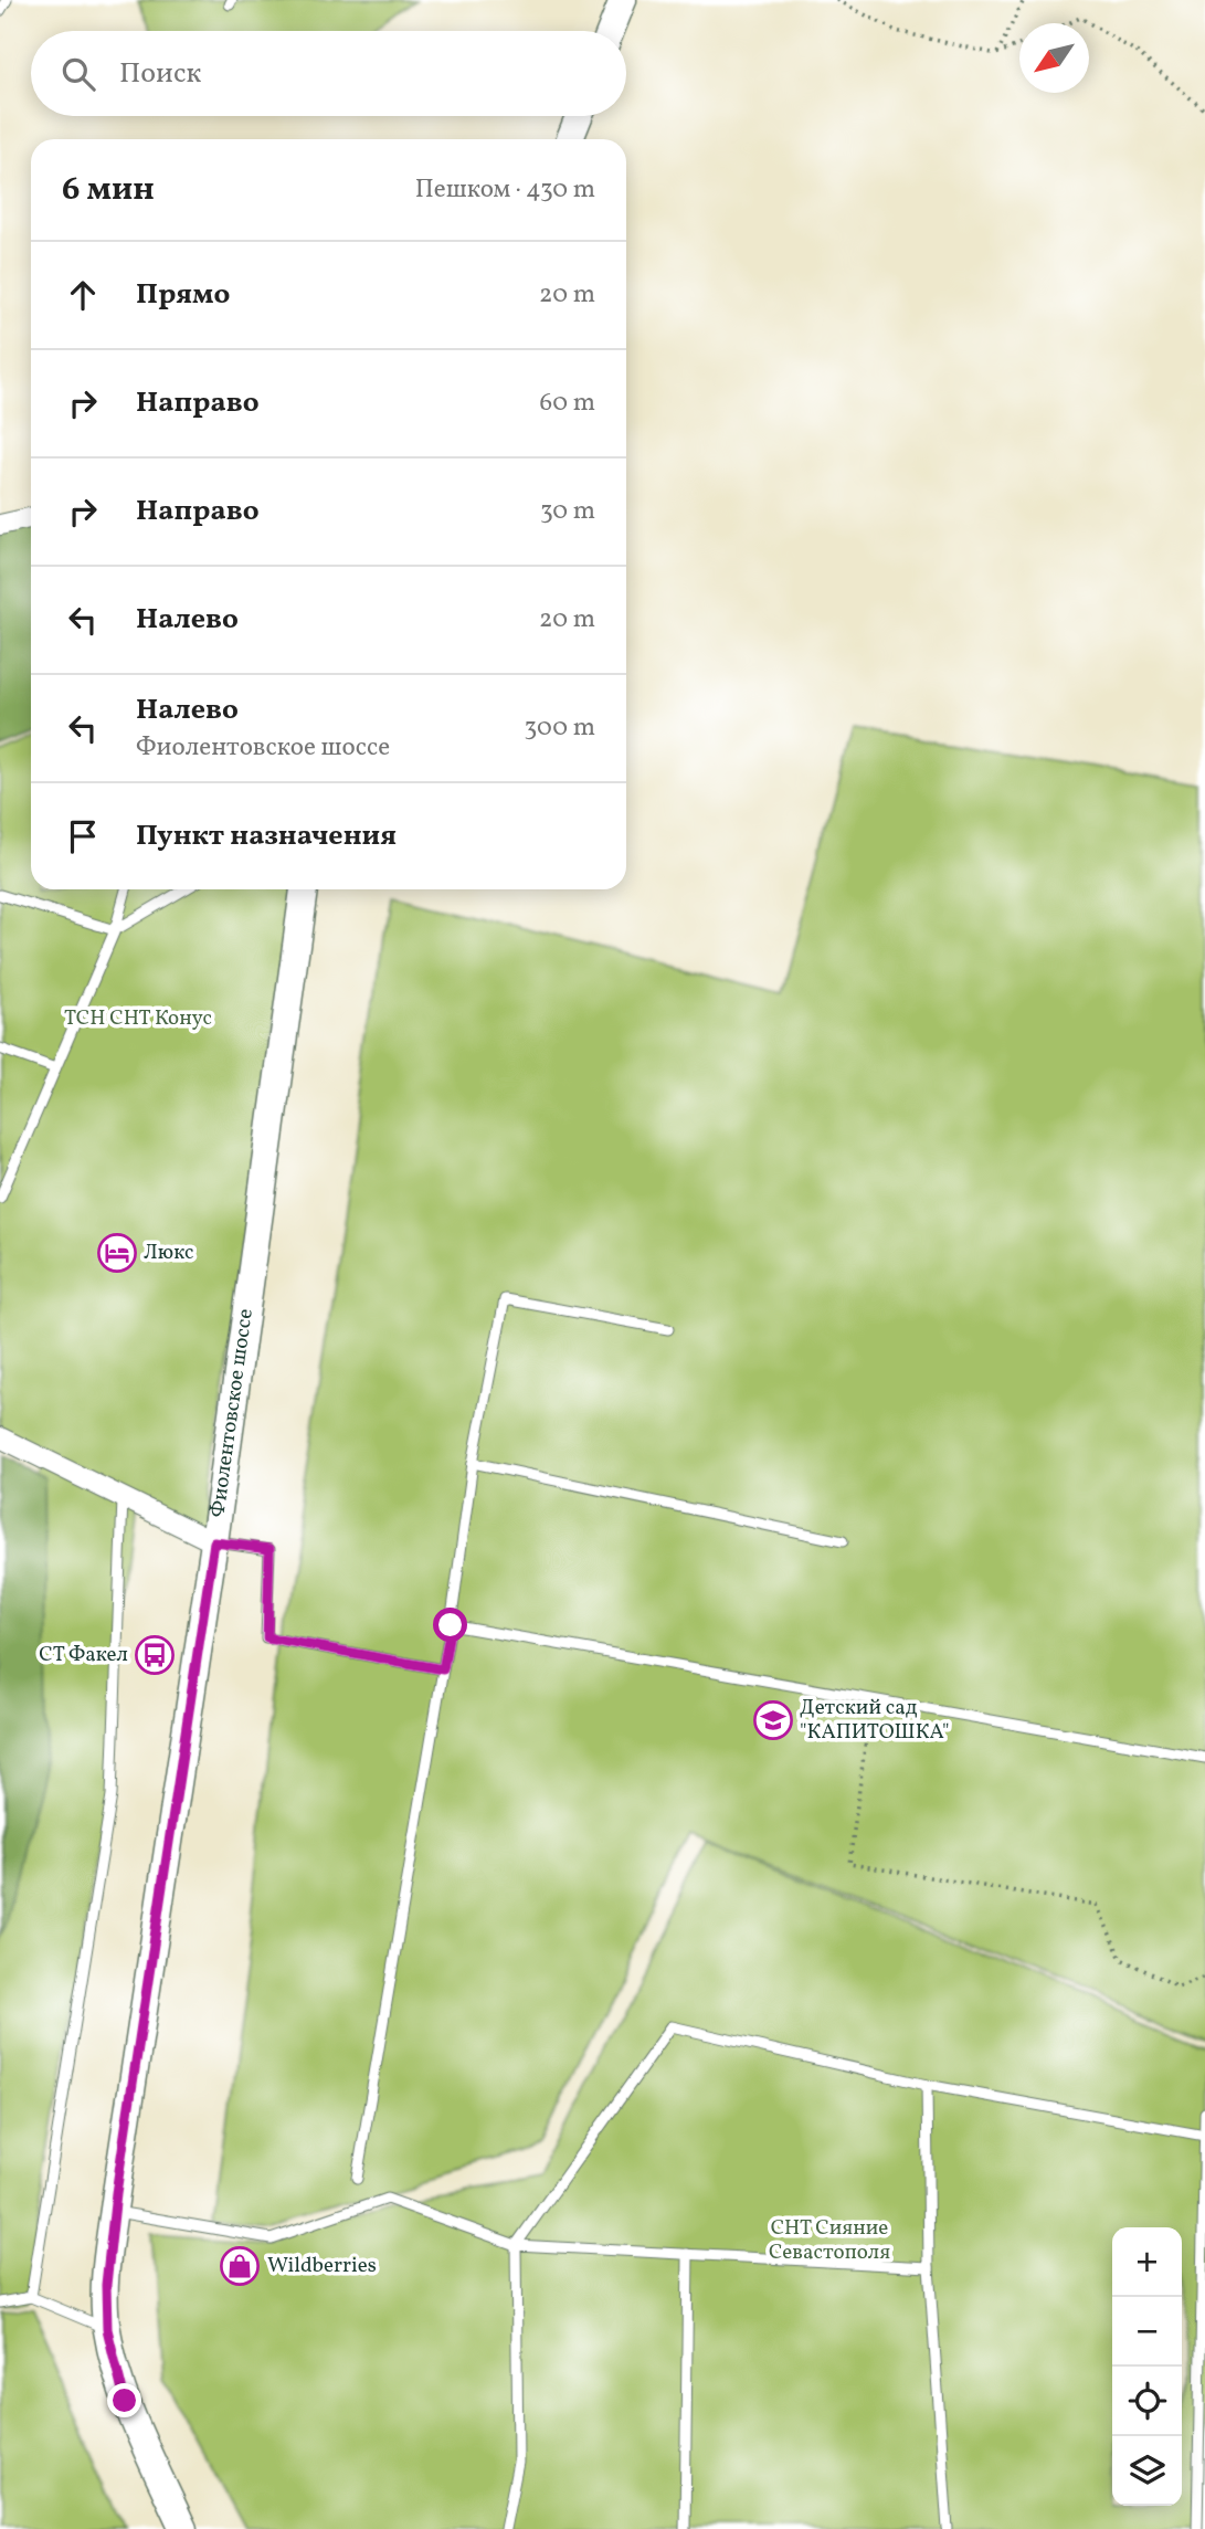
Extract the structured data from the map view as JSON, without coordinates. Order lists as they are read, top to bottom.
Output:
{
  "streets": {
    "main road": ["Фиолентовское шоссе"]
  },
  "parks": ["ТСН СНТ Конус", "СНТ Сияние Севастополя"],
  "places": {
    "hotel": ["Люкс"],
    "bus stop": ["СТ Факел"],
    "school or university": ["Детский сад \"КАПИТОШКА\""],
    "shop": ["Wildberries"]
  },
  "north": "bottom left",
  "page": {
    "search": "Поиск",
    "heading": ["6 мин", "Пешком · 430 m"],
    "list": [
      ["Прямо", "20 m"],
      ["Направо", "60 m"],
      ["Направо", "30 m"],
      ["Налево", "20 m"],
      ["Налево", "Фиолентовское шоссе", "300 m"],
      "Пункт назначения"
    ],
    "map_buttons": ["+", "−"]
  }
}
